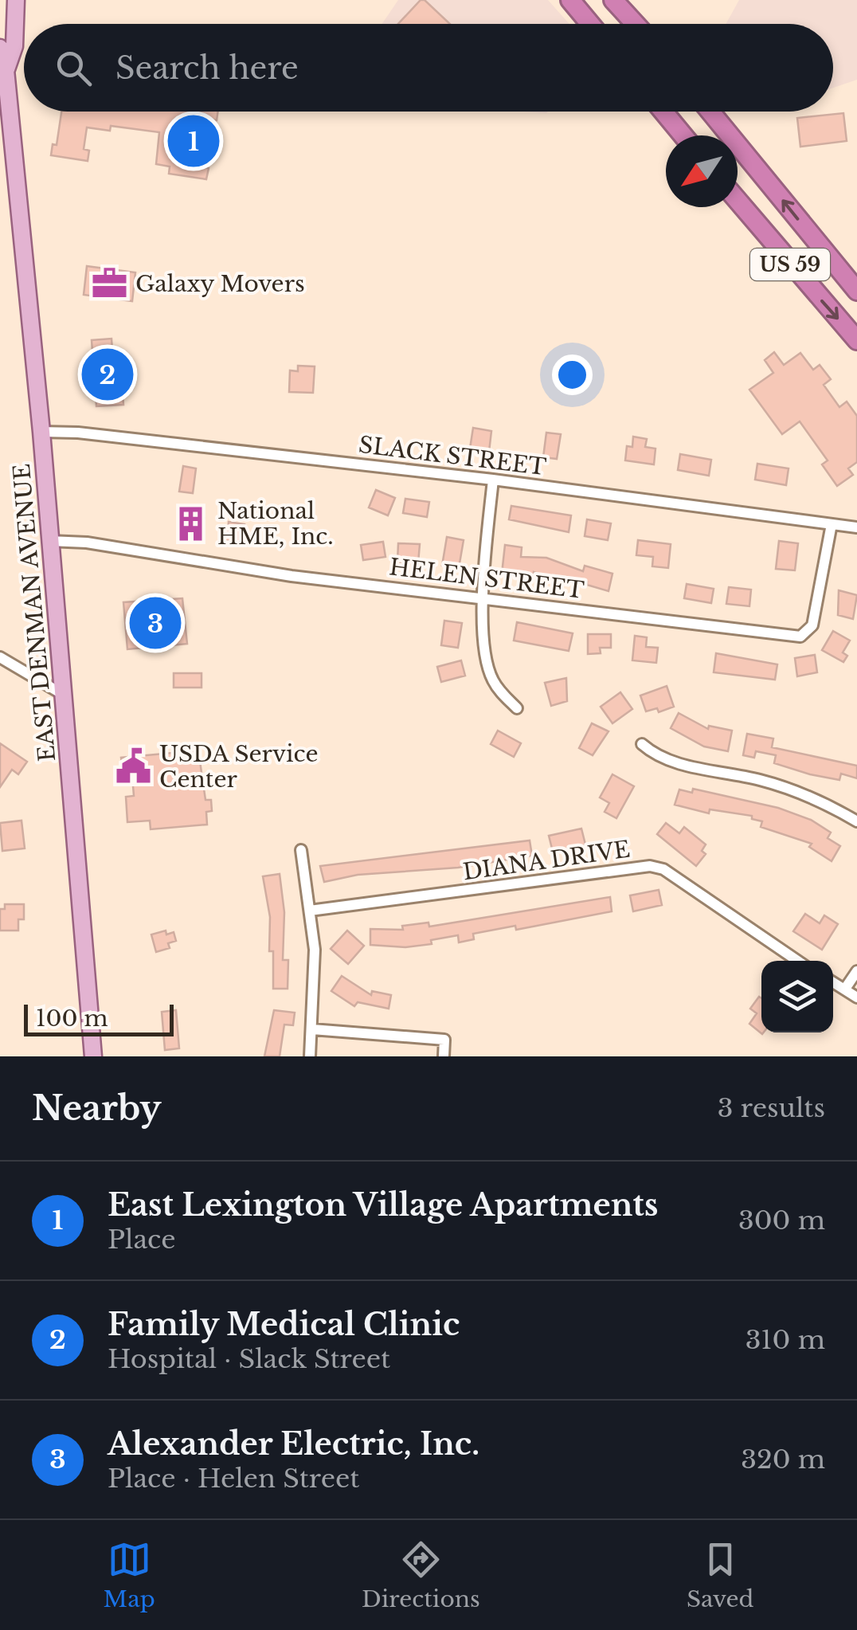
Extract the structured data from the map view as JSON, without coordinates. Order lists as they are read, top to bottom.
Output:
{
  "streets": {
    "highway": ["US 59"],
    "main road": ["EAST DENMAN AVENUE"],
    "street": ["SLACK STREET", "HELEN STREET", "DIANA DRIVE"]
  },
  "crossings": [
    ["SLACK STREET", "HELEN STREET"],
    ["SLACK STREET", "EAST DENMAN AVENUE"],
    ["HELEN STREET", "EAST DENMAN AVENUE"]
  ],
  "places": {
    "office": ["Galaxy Movers"],
    "building": ["National HME, Inc."],
    "public building": ["USDA Service Center"]
  },
  "scale_bar": "100 m",
  "north": "bottom left",
  "page": {
    "search": "Search here",
    "pins": ["1", "2", "3"],
    "scale": "100 m",
    "heading": ["Nearby", "3 results"],
    "list": [
      {
        "mark": "1",
        "name": "East Lexington Village Apartments",
        "note": "Place",
        "value": "300 m"
      },
      {
        "mark": "2",
        "name": "Family Medical Clinic",
        "note": "Hospital · Slack Street",
        "value": "310 m"
      },
      {
        "mark": "3",
        "name": "Alexander Electric, Inc.",
        "note": "Place · Helen Street",
        "value": "320 m"
      }
    ],
    "nav": ["Map", "Directions", "Saved"]
  }
}
